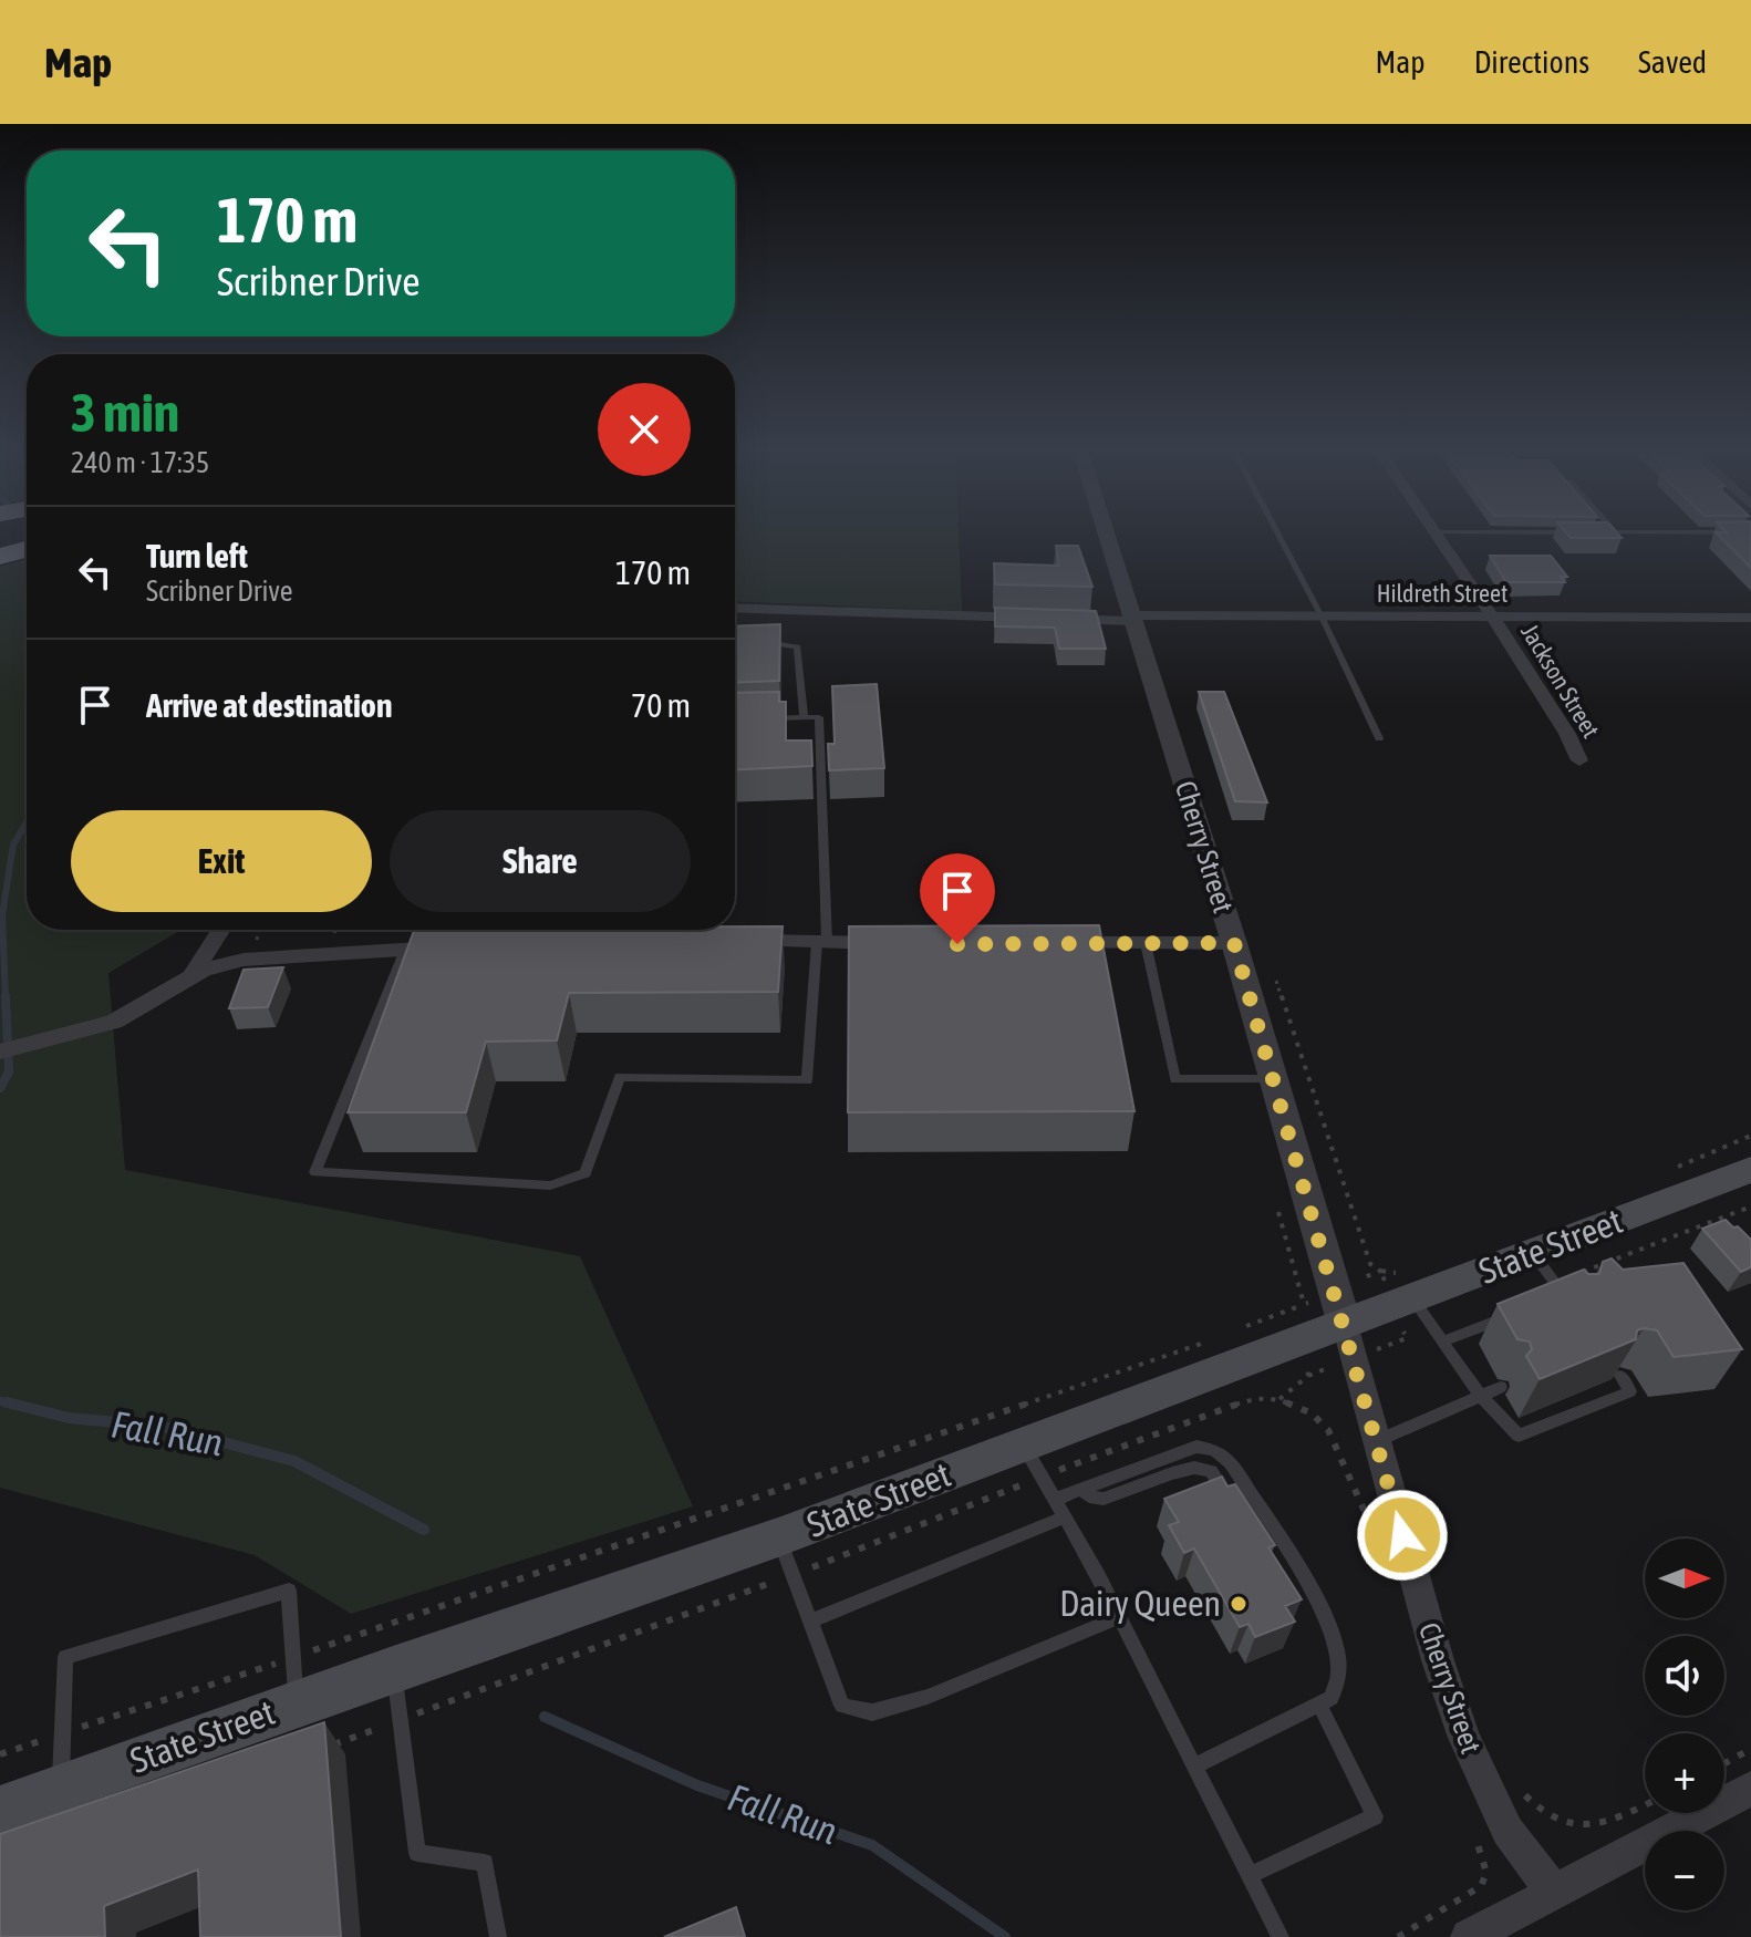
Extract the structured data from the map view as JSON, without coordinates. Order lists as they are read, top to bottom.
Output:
{
  "streets": {
    "main road": ["State Street"],
    "street": ["Hildreth Street", "Jackson Street", "Cherry Street"]
  },
  "crossings": [
    ["Hildreth Street", "Jackson Street"],
    ["Hildreth Street", "Cherry Street"],
    ["Cherry Street", "State Street"]
  ],
  "water": ["Fall Run"],
  "places": ["Dairy Queen"],
  "north": "right",
  "page": {
    "header": "Map",
    "nav": ["Map", "Directions", "Saved"],
    "turn": ["170 m", "Scribner Drive"],
    "heading": ["3 min", "240 m · 17:35"],
    "list": [
      {
        "name": "Turn left",
        "note": "Scribner Drive",
        "value": "170 m"
      },
      {
        "name": "Arrive at destination",
        "value": "70 m"
      }
    ],
    "buttons": ["Exit", "Share"],
    "map_buttons": ["+", "−"]
  }
}
